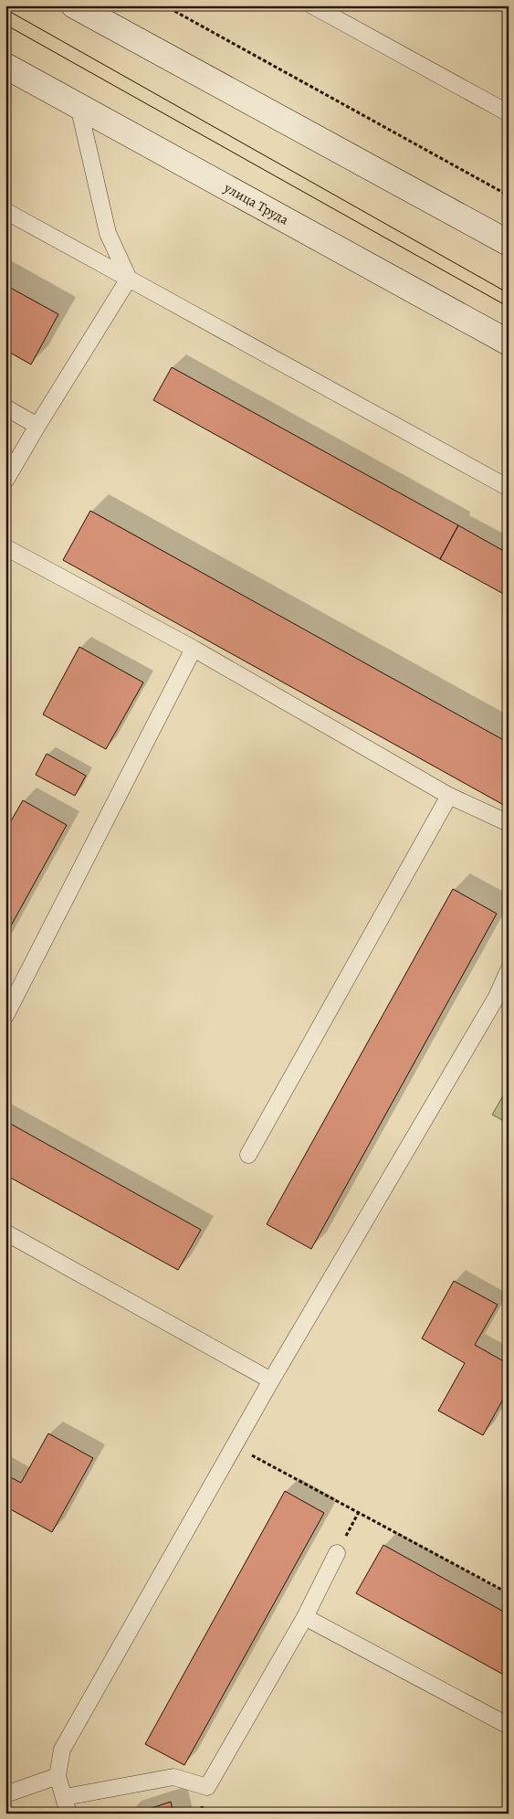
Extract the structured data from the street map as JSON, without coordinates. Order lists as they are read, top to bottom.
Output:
{
  "streets": {
    "main road": ["улица Труда"]
  }
}
